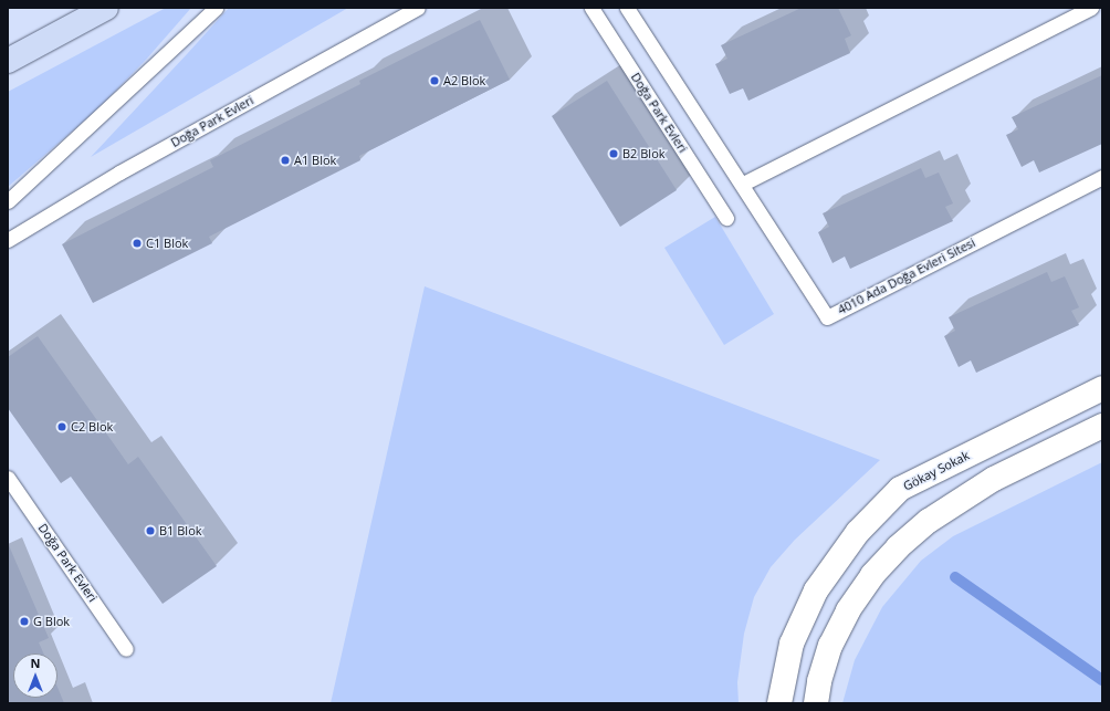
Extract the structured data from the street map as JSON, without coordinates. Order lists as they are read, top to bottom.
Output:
{
  "streets": {
    "street": ["Gökay Sokak"],
    "lane": ["Doğa Park Evleri", "4010 Ada Doğa Evleri Sitesi"]
  },
  "places": [
    "A2 Blok",
    "B2 Blok",
    "A1 Blok",
    "C1 Blok",
    "C2 Blok",
    "B1 Blok",
    "G Blok"
  ],
  "north": "top"
}
